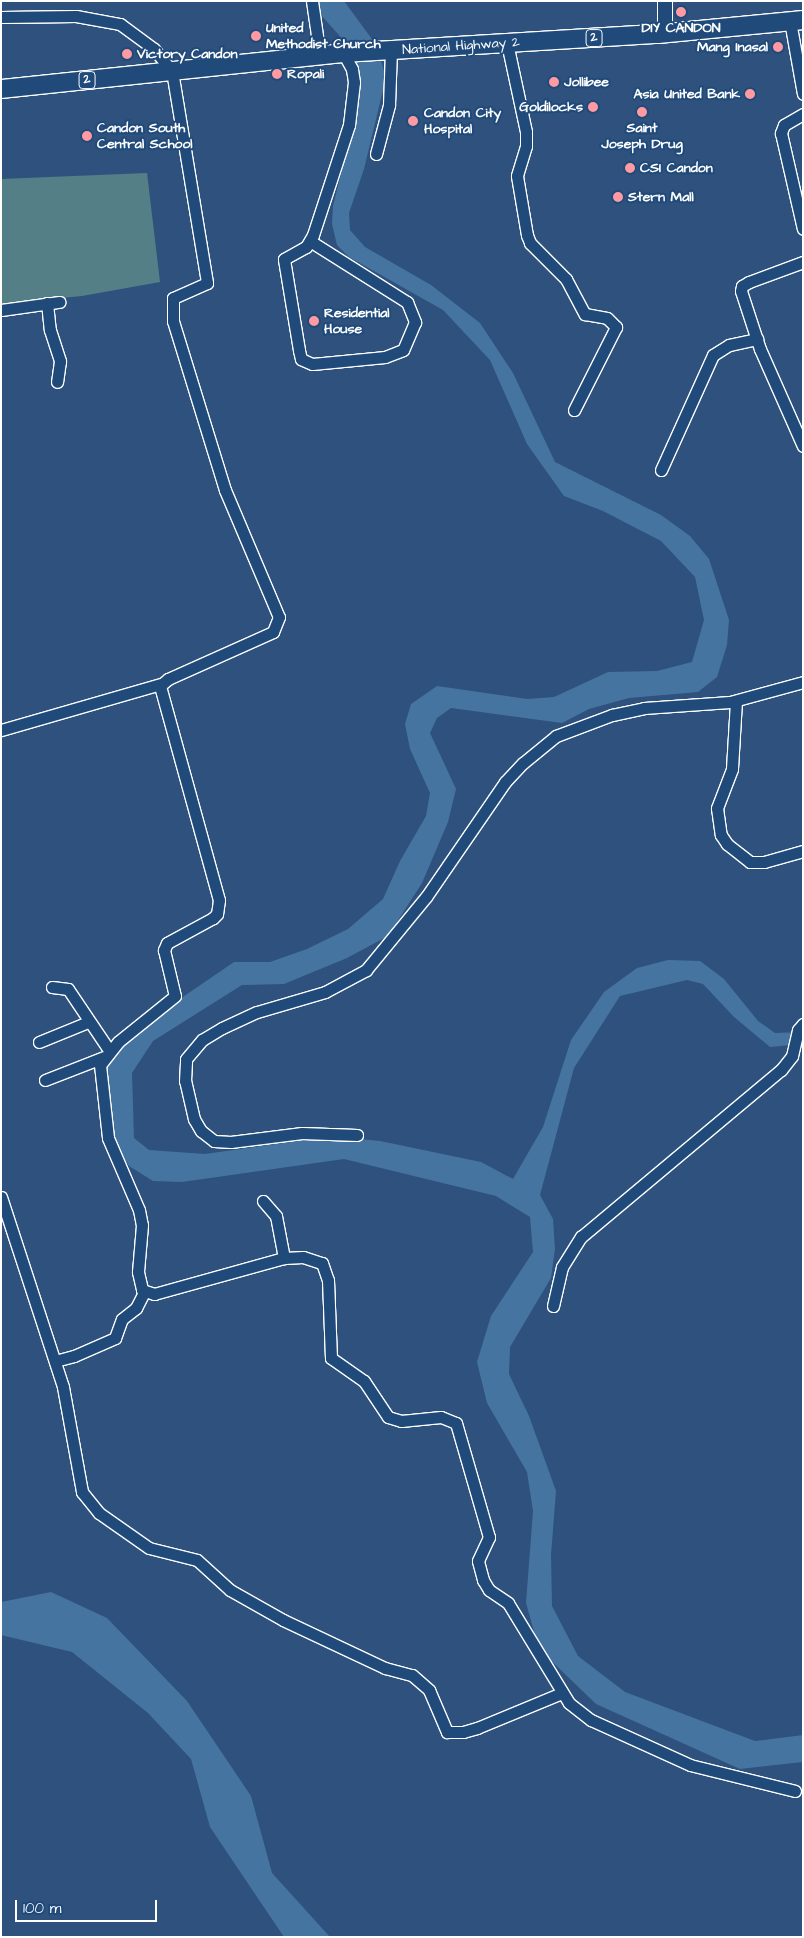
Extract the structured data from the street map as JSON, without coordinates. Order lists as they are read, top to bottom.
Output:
{
  "streets": {
    "main road": ["2", "National Highway 2"]
  },
  "places": [
    "DIY CANDON",
    "United Methodist Church",
    "Mang Inasal",
    "Victory Candon",
    "Ropali",
    "Jollibee",
    "Asia United Bank",
    "Goldilocks",
    "Saint Joseph Drug",
    "Candon City Hospital",
    "Candon South Central School",
    "CSI Candon",
    "Stern Mall",
    "Residential House"
  ],
  "scale_bar": "100 m"
}
